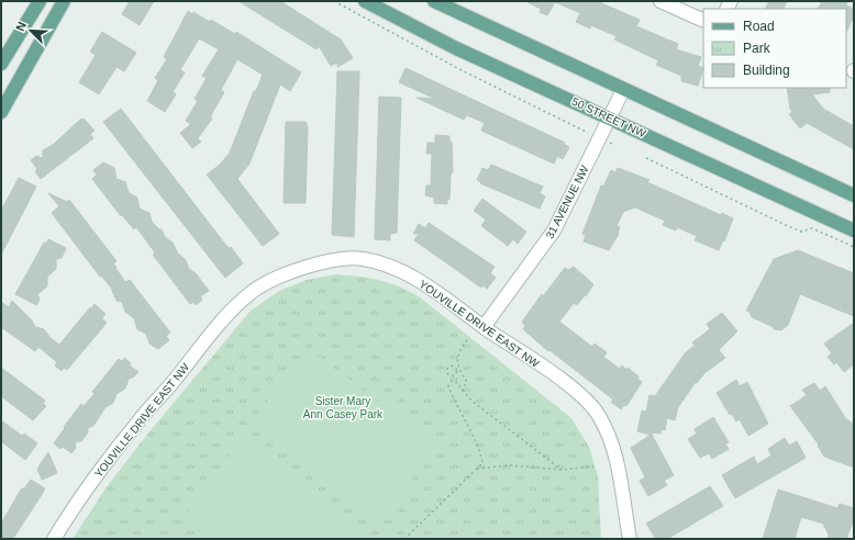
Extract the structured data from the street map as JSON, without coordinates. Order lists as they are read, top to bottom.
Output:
{
  "streets": {
    "main road": ["50 STREET NW"],
    "street": ["31 AVENUE NW", "YOUVILLE DRIVE EAST NW"]
  },
  "crossings": [
    ["50 STREET NW", "31 AVENUE NW"],
    ["31 AVENUE NW", "YOUVILLE DRIVE EAST NW"]
  ],
  "parks": ["Sister Mary Ann Casey Park"],
  "legend": ["Road", "Park", "Building"],
  "north": "top left"
}
